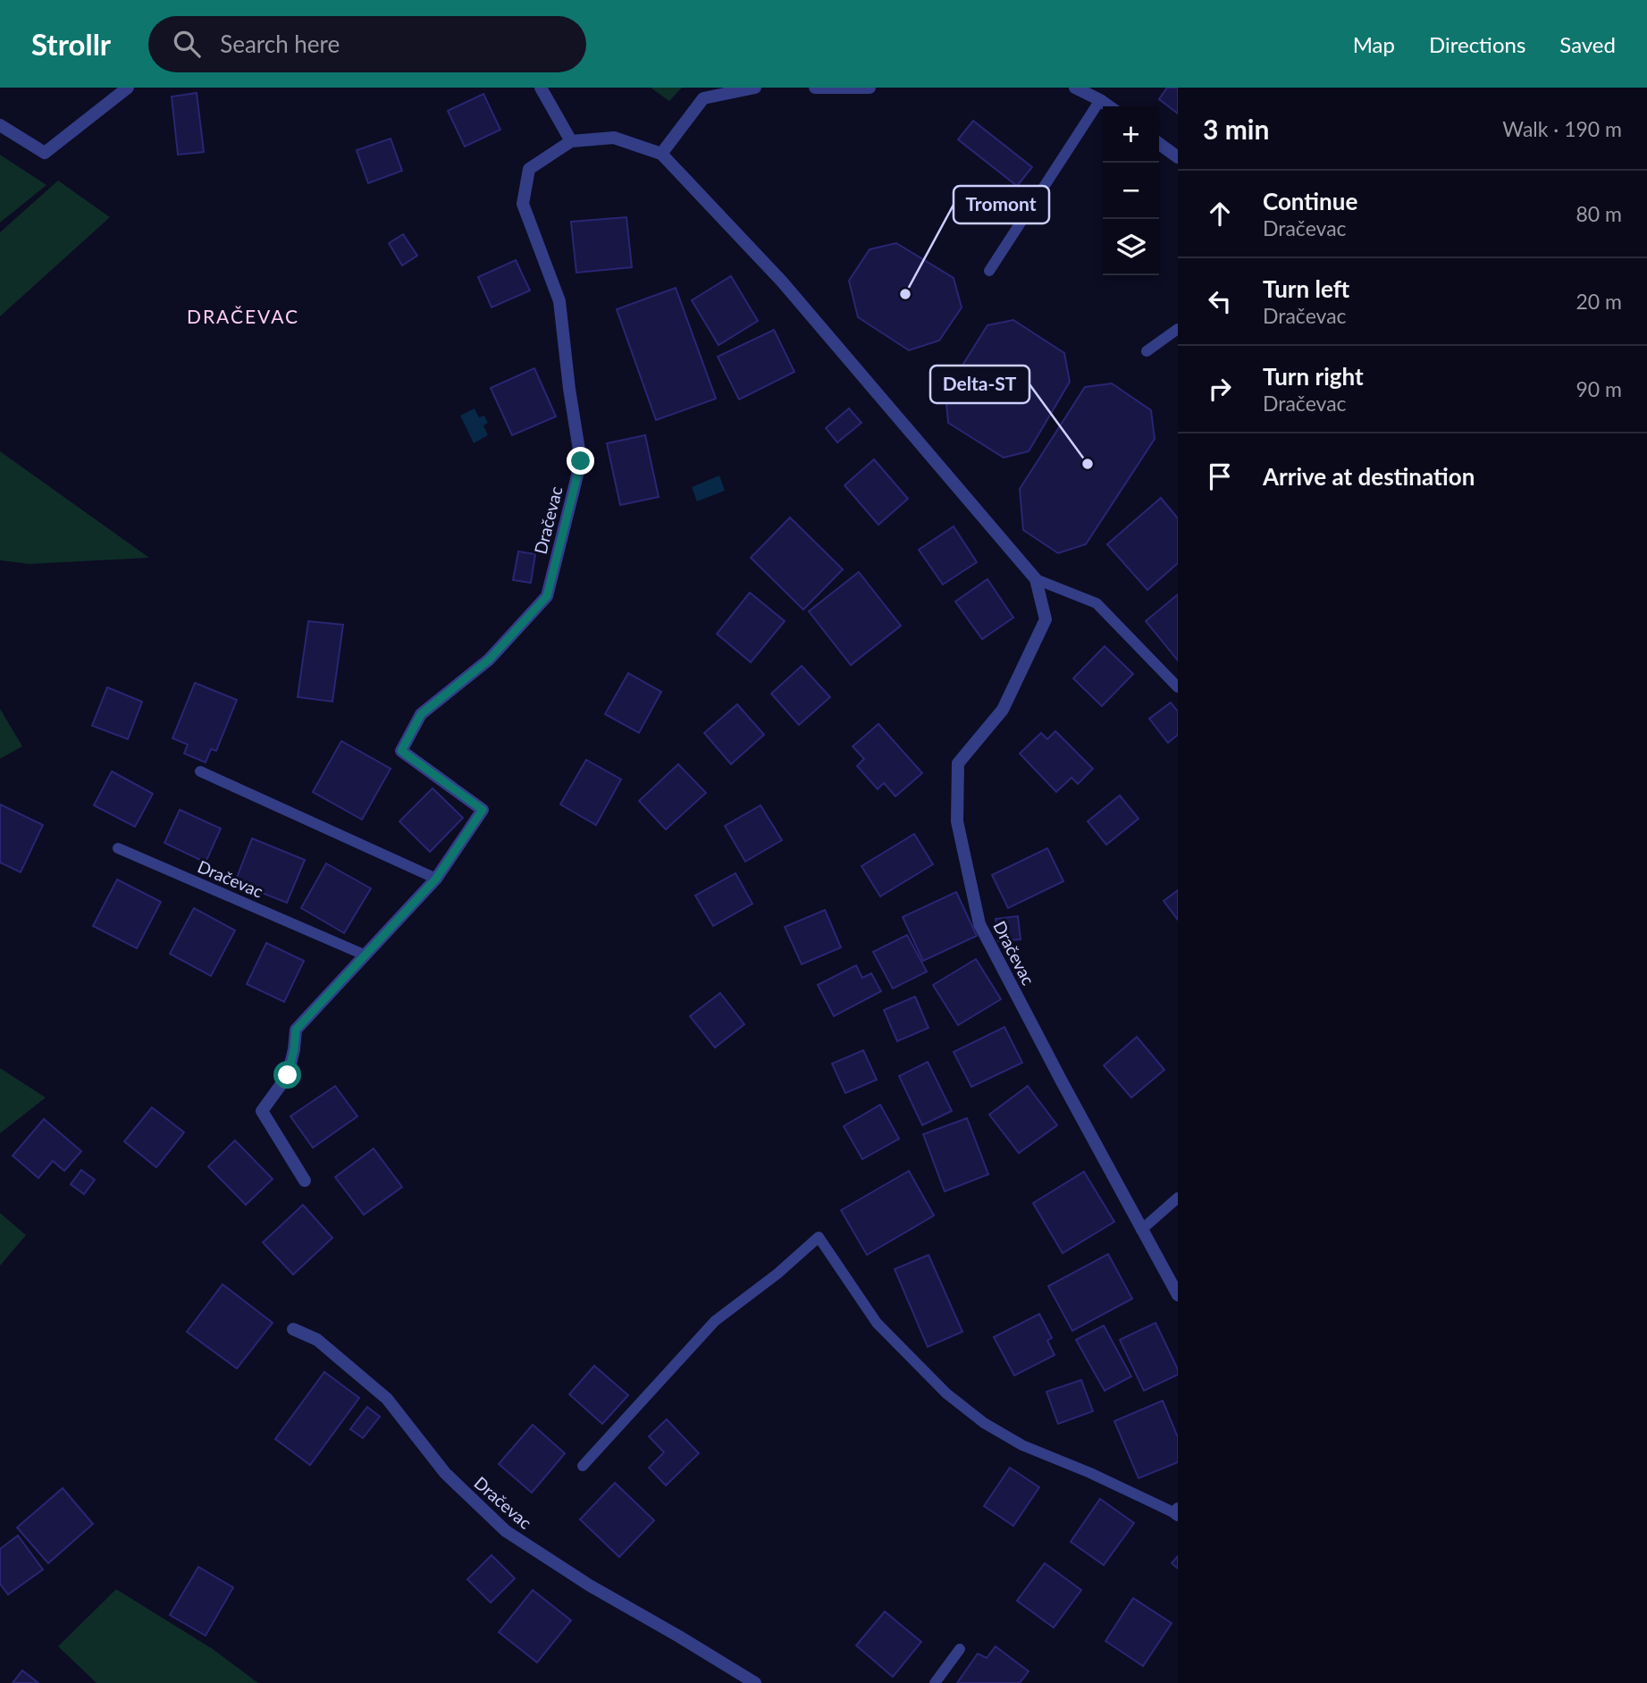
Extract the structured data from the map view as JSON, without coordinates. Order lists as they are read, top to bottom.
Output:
{
  "streets": {
    "street": ["Dračevac"]
  },
  "districts": ["DRAČEVAC"],
  "places": ["Tromont", "Delta-ST"],
  "page": {
    "header": "Strollr",
    "search": "Search here",
    "nav": ["Map", "Directions", "Saved"],
    "heading": ["3 min", "Walk · 190 m"],
    "map_buttons": ["+", "−"],
    "list": [
      ["Continue", "Dračevac", "80 m"],
      ["Turn left", "Dračevac", "20 m"],
      ["Turn right", "Dračevac", "90 m"],
      "Arrive at destination"
    ]
  }
}
